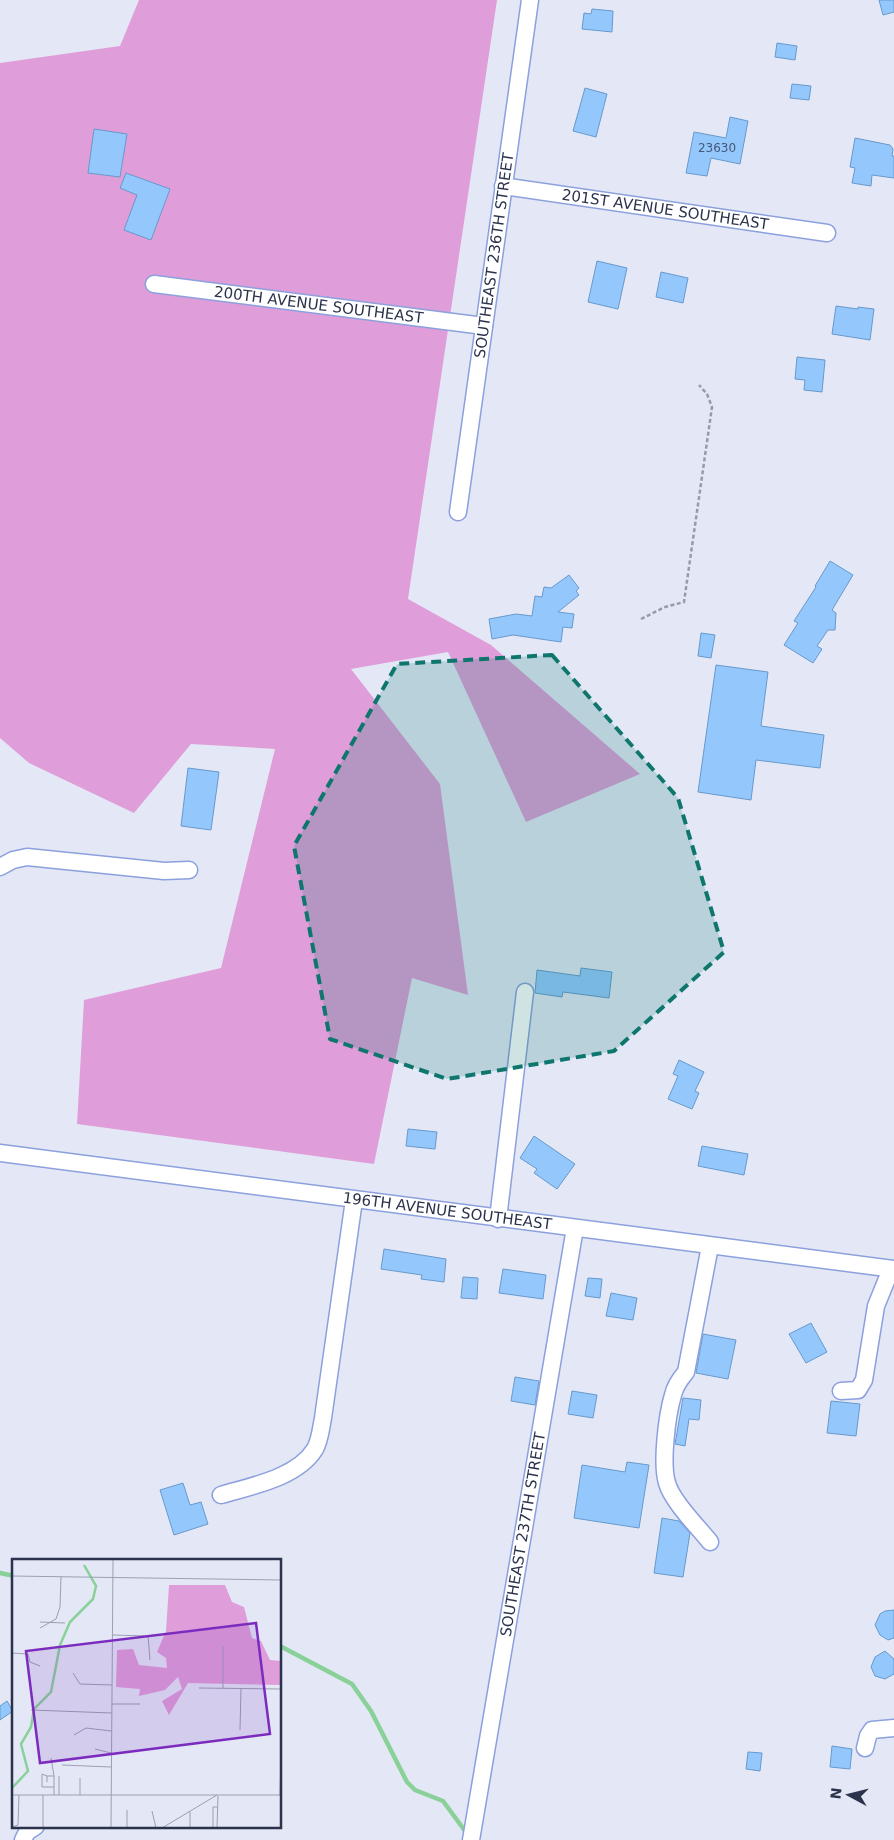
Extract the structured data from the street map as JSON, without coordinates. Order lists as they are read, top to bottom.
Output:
{
  "streets": {
    "street": [
      "201ST AVENUE SOUTHEAST",
      "SOUTHEAST 236TH STREET",
      "200TH AVENUE SOUTHEAST",
      "196TH AVENUE SOUTHEAST",
      "SOUTHEAST 237TH STREET"
    ]
  },
  "crossings": [
    ["201ST AVENUE SOUTHEAST", "SOUTHEAST 236TH STREET"],
    ["SOUTHEAST 236TH STREET", "200TH AVENUE SOUTHEAST"],
    ["196TH AVENUE SOUTHEAST", "SOUTHEAST 237TH STREET"]
  ],
  "house_numbers": ["23630"],
  "north": "left"
}
